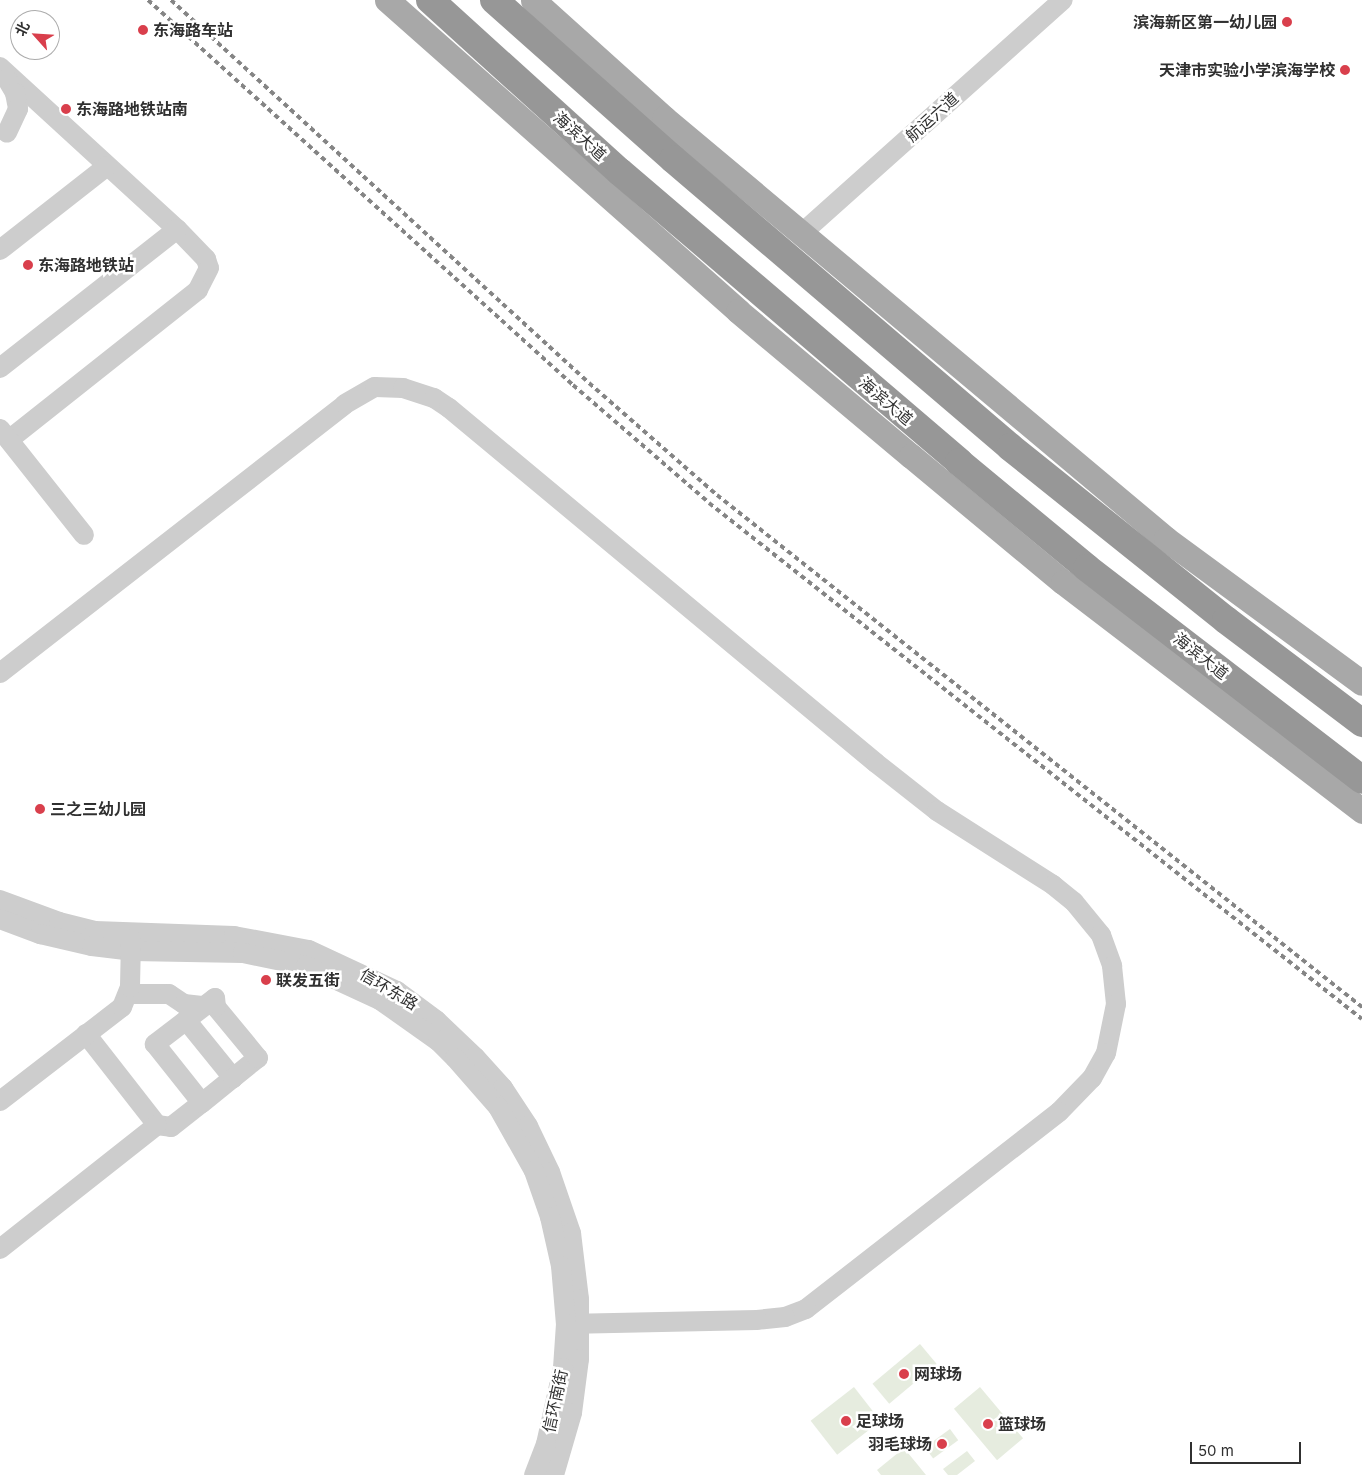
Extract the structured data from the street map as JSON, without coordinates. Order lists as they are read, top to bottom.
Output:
{
  "streets": {
    "highway": ["海滨大道"],
    "street": ["航运六道", "信环东路", "信环南街"]
  },
  "crossings": [
    ["信环东路", "信环南街"]
  ],
  "places": [
    "滨海新区第一幼儿园",
    "东海路车站",
    "天津市实验小学滨海学校",
    "东海路地铁站南",
    "东海路地铁站",
    "三之三幼儿园",
    "联发五街",
    "网球场",
    "足球场",
    "篮球场",
    "羽毛球场"
  ],
  "scale_bar": "50 m",
  "north": "top left"
}
